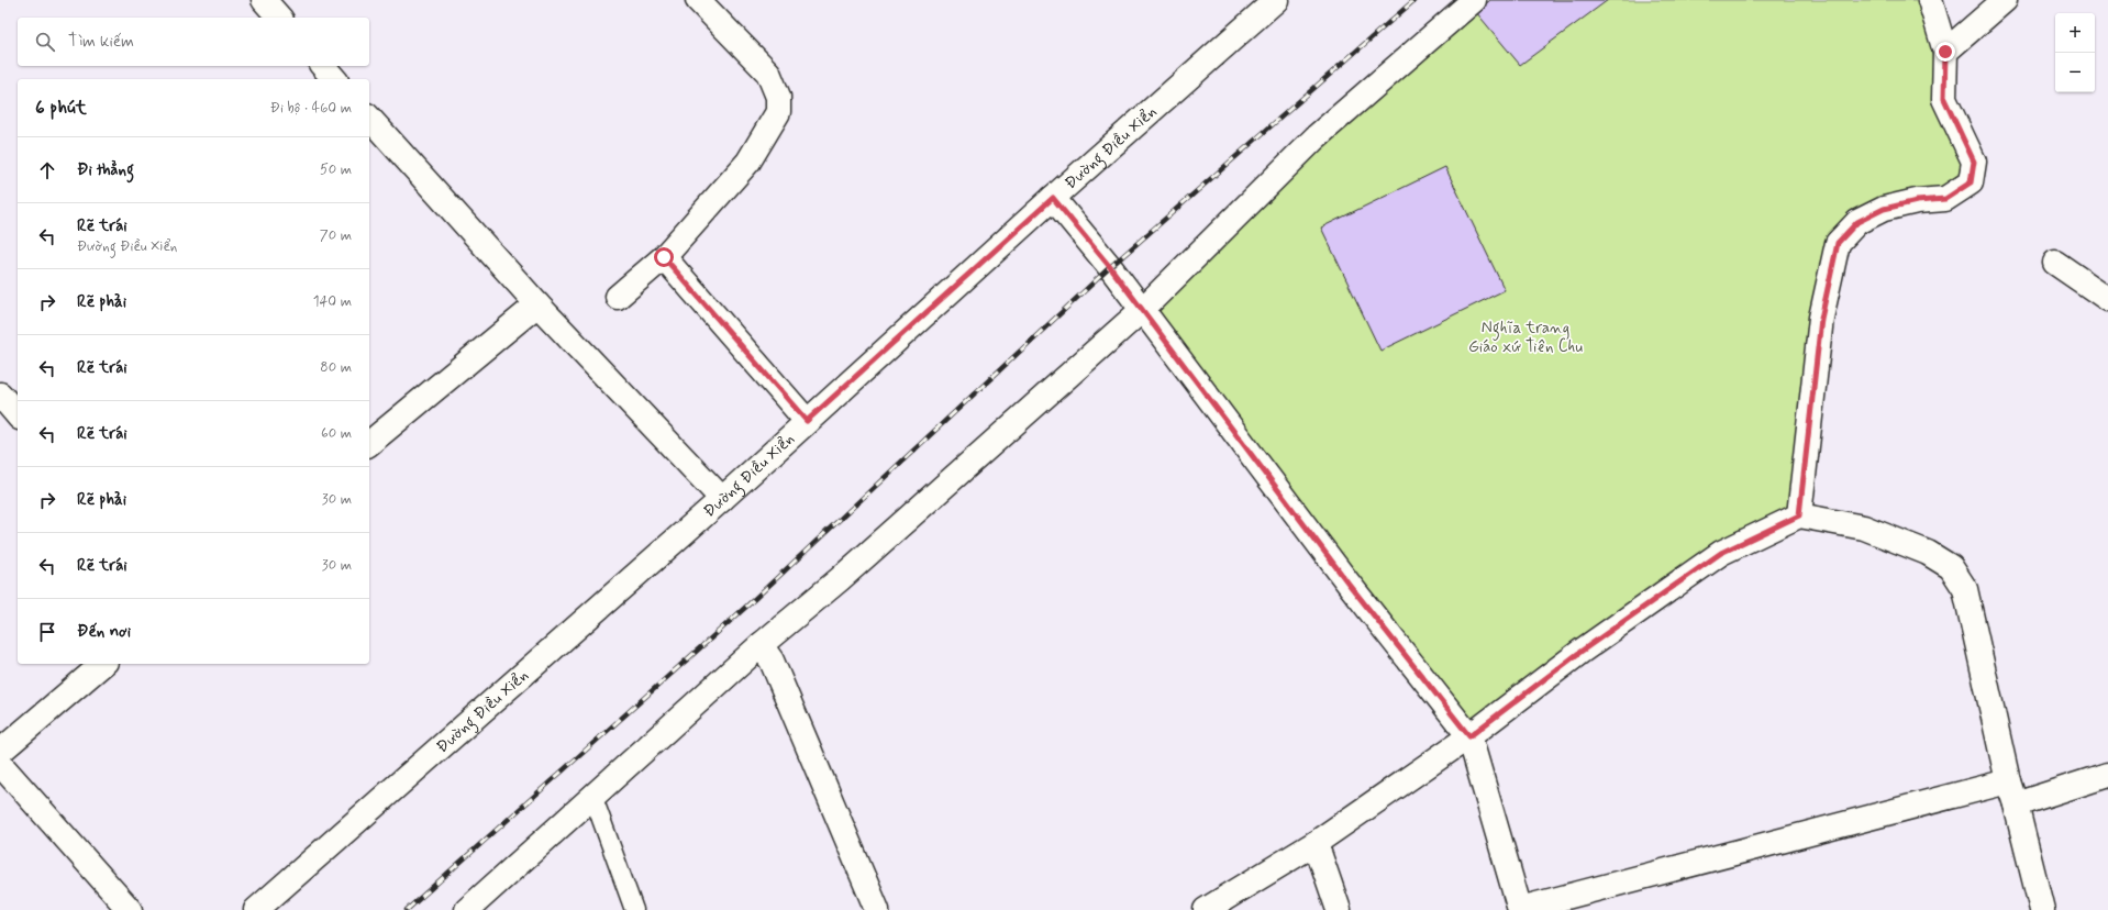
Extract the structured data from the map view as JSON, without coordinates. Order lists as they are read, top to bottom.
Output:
{
  "streets": {
    "street": ["Đường Điều Xiển"]
  },
  "parks": ["Nghĩa trang Giáo xứ Tiên Chu"],
  "page": {
    "map_buttons": ["+", "−"],
    "search": "Tìm kiếm",
    "heading": ["6 phút", "Đi bộ · 460 m"],
    "list": [
      ["Đi thẳng", "50 m"],
      ["Rẽ trái", "Đường Điều Xiển", "70 m"],
      ["Rẽ phải", "140 m"],
      ["Rẽ trái", "80 m"],
      ["Rẽ trái", "60 m"],
      ["Rẽ phải", "30 m"],
      ["Rẽ trái", "30 m"],
      "Đến nơi"
    ]
  }
}
